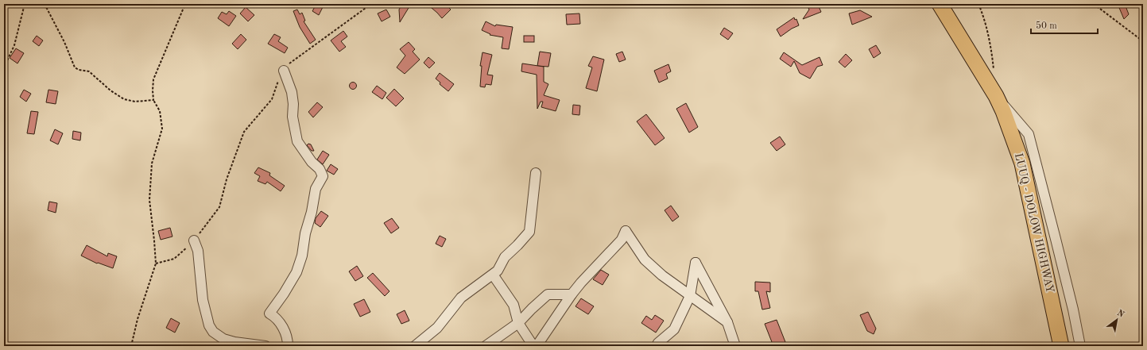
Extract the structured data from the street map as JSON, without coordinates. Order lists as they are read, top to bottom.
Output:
{
  "streets": {
    "main road": ["LUUQ - DOLOW HIGHWAY"]
  },
  "scale_bar": "50 m",
  "north": "top right"
}
